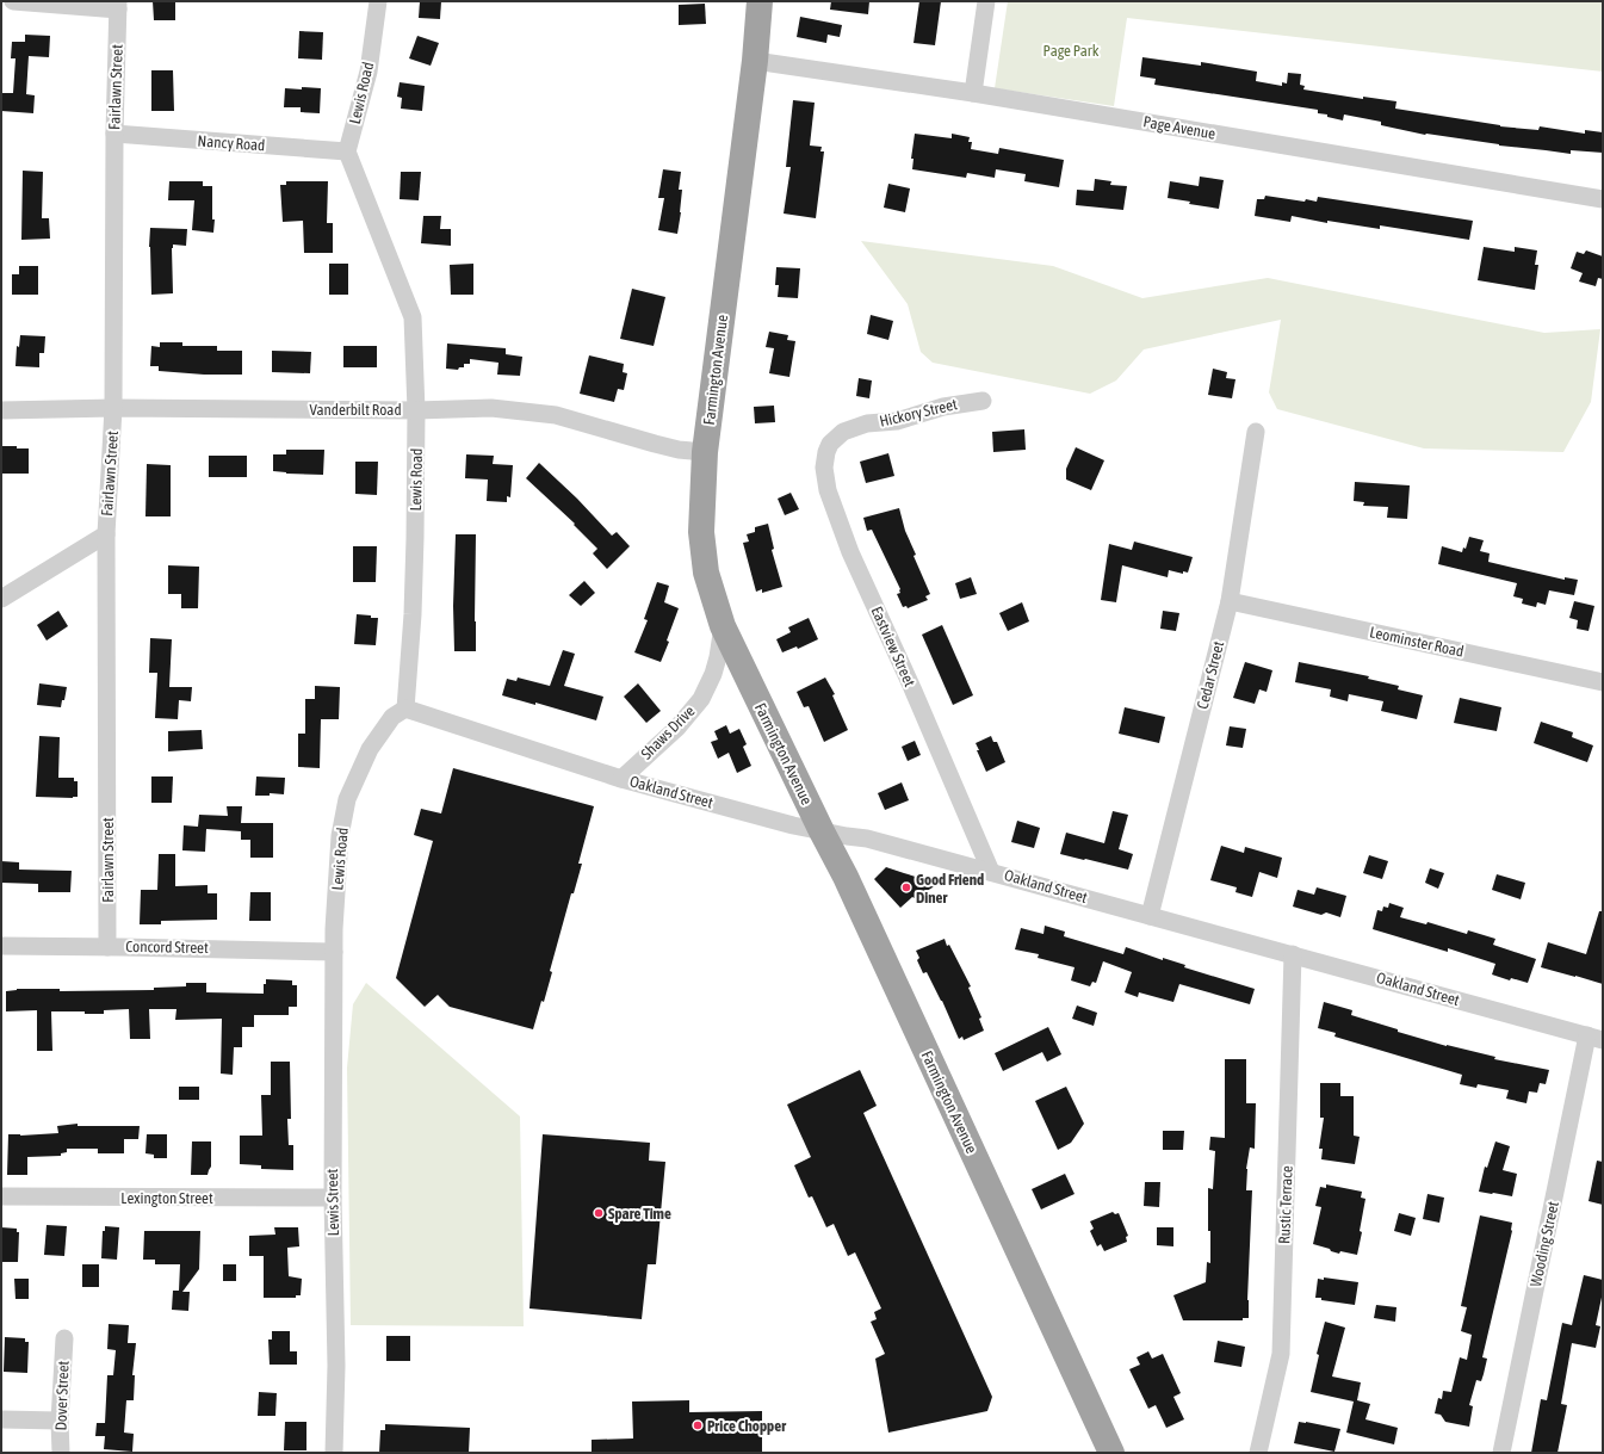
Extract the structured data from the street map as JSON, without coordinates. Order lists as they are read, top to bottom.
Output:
{
  "streets": {
    "highway": ["Farmington Avenue"],
    "street": [
      "Fairlawn Street",
      "Lewis Road",
      "Page Avenue",
      "Nancy Road",
      "Vanderbilt Road",
      "Hickory Street",
      "Leominster Road",
      "Eastview Street",
      "Cedar Street",
      "Shaws Drive",
      "Oakland Street",
      "Concord Street",
      "Lexington Street",
      "Lewis Street",
      "Rustic Terrace",
      "Wooding Street",
      "Dover Street"
    ]
  },
  "crossings": [
    ["Fairlawn Street", "Nancy Road"],
    ["Fairlawn Street", "Vanderbilt Road"],
    ["Fairlawn Street", "Concord Street"],
    ["Lewis Road", "Nancy Road"],
    ["Lewis Road", "Vanderbilt Road"],
    ["Lewis Road", "Oakland Street"],
    ["Lewis Road", "Concord Street"],
    ["Lewis Road", "Lewis Street"],
    ["Page Avenue", "Farmington Avenue"],
    ["Farmington Avenue", "Vanderbilt Road"],
    ["Farmington Avenue", "Shaws Drive"],
    ["Farmington Avenue", "Oakland Street"],
    ["Hickory Street", "Eastview Street"],
    ["Leominster Road", "Cedar Street"],
    ["Eastview Street", "Oakland Street"],
    ["Cedar Street", "Oakland Street"],
    ["Shaws Drive", "Oakland Street"],
    ["Oakland Street", "Rustic Terrace"],
    ["Oakland Street", "Wooding Street"],
    ["Concord Street", "Lewis Street"],
    ["Lexington Street", "Lewis Street"]
  ],
  "parks": ["Page Park"],
  "places": ["Good Friend Diner", "Spare Time", "Price Chopper"]
}
